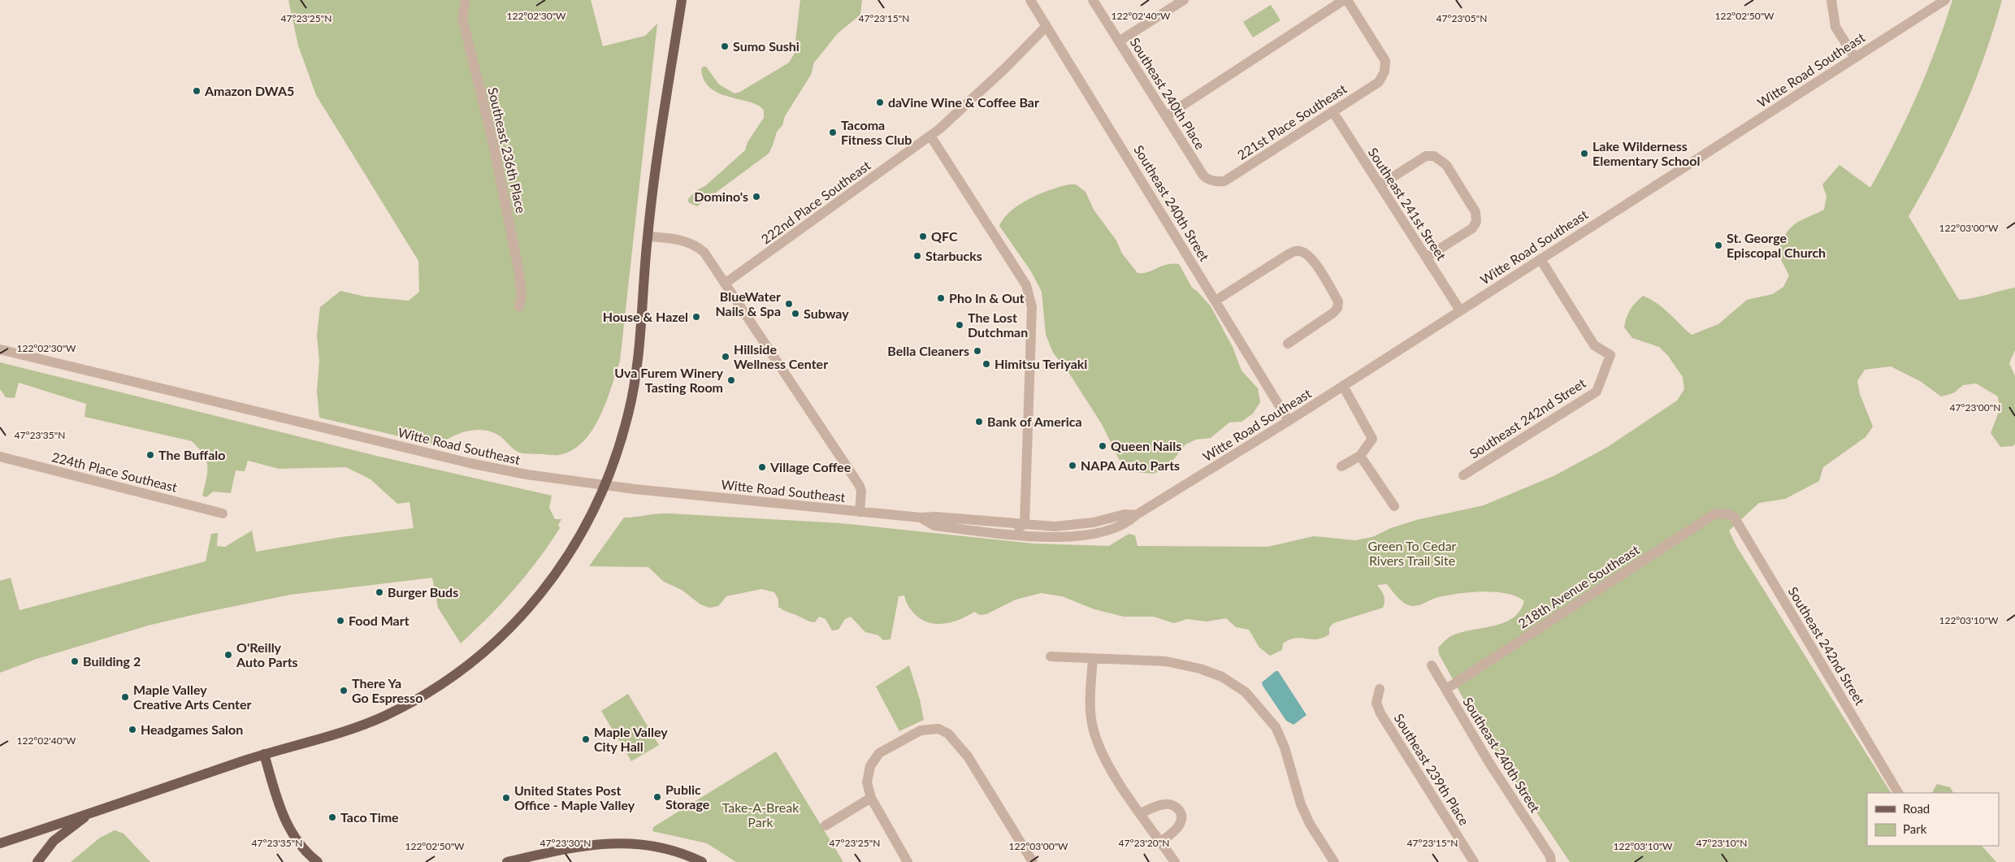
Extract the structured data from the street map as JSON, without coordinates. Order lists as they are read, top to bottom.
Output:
{
  "streets": {
    "street": [
      "Witte Road Southeast",
      "Southeast 240th Place",
      "221st Place Southeast",
      "Southeast 236th Place",
      "222nd Place Southeast",
      "Southeast 240th Street",
      "Southeast 241st Street",
      "Southeast 242nd Street",
      "224th Place Southeast",
      "218th Avenue Southeast",
      "Southeast 239th Place"
    ]
  },
  "crossings": [
    ["Witte Road Southeast", "Southeast 240th Street"],
    ["Witte Road Southeast", "Southeast 241st Street"],
    ["Witte Road Southeast", "Southeast 242nd Street"],
    ["Southeast 240th Place", "221st Place Southeast"],
    ["221st Place Southeast", "Southeast 241st Street"],
    ["222nd Place Southeast", "Southeast 240th Street"],
    ["Southeast 240th Street", "218th Avenue Southeast"],
    ["Southeast 242nd Street", "218th Avenue Southeast"]
  ],
  "parks": ["Green To Cedar Rivers Trail Site", "Take-A-Break Park"],
  "places": [
    "Sumo Sushi",
    "Amazon DWA5",
    "daVine Wine & Coffee Bar",
    "Tacoma Fitness Club",
    "Lake Wilderness Elementary School",
    "Domino's",
    "QFC",
    "St. George Episcopal Church",
    "Starbucks",
    "Pho In & Out",
    "BlueWater Nails & Spa",
    "Subway",
    "House & Hazel",
    "The Lost Dutchman",
    "Bella Cleaners",
    "Hillside Wellness Center",
    "Himitsu Teriyaki",
    "Uva Furem Winery Tasting Room",
    "Bank of America",
    "Queen Nails",
    "The Buffalo",
    "NAPA Auto Parts",
    "Village Coffee",
    "Burger Buds",
    "Food Mart",
    "O'Reilly Auto Parts",
    "Building 2",
    "There Ya Go Espresso",
    "Maple Valley Creative Arts Center",
    "Headgames Salon",
    "Maple Valley City Hall",
    "Public Storage",
    "United States Post Office - Maple Valley",
    "Taco Time"
  ],
  "legend": ["Road", "Park"],
  "coordinates": [
    "122°02'30\"W",
    "122°02'40\"W",
    "122°02'50\"W",
    "47°23'25\"N",
    "47°23'15\"N",
    "47°23'05\"N",
    "122°03'00\"W",
    "47°23'00\"N",
    "47°23'35\"N",
    "122°03'10\"W",
    "47°23'30\"N",
    "47°23'20\"N",
    "47°23'10\"N"
  ]
}
